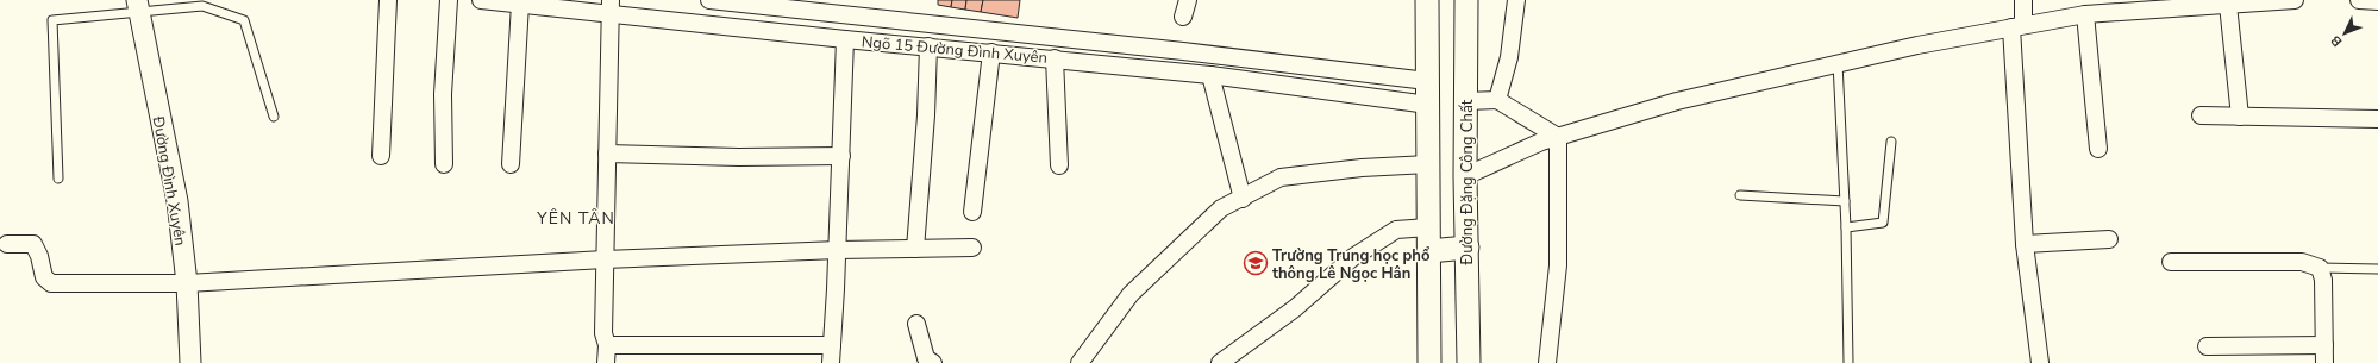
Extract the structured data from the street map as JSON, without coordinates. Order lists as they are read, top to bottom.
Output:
{
  "streets": {
    "main road": ["Đường Đặng Công Chất"],
    "street": ["Ngõ 15 Đường Đình Xuyên", "Đường Đình Xuyên"]
  },
  "districts": ["YÊN TÂN"],
  "places": {
    "school or university": ["Trường Trung học phổ thông Lê Ngọc Hân"]
  },
  "north": "bottom left"
}
